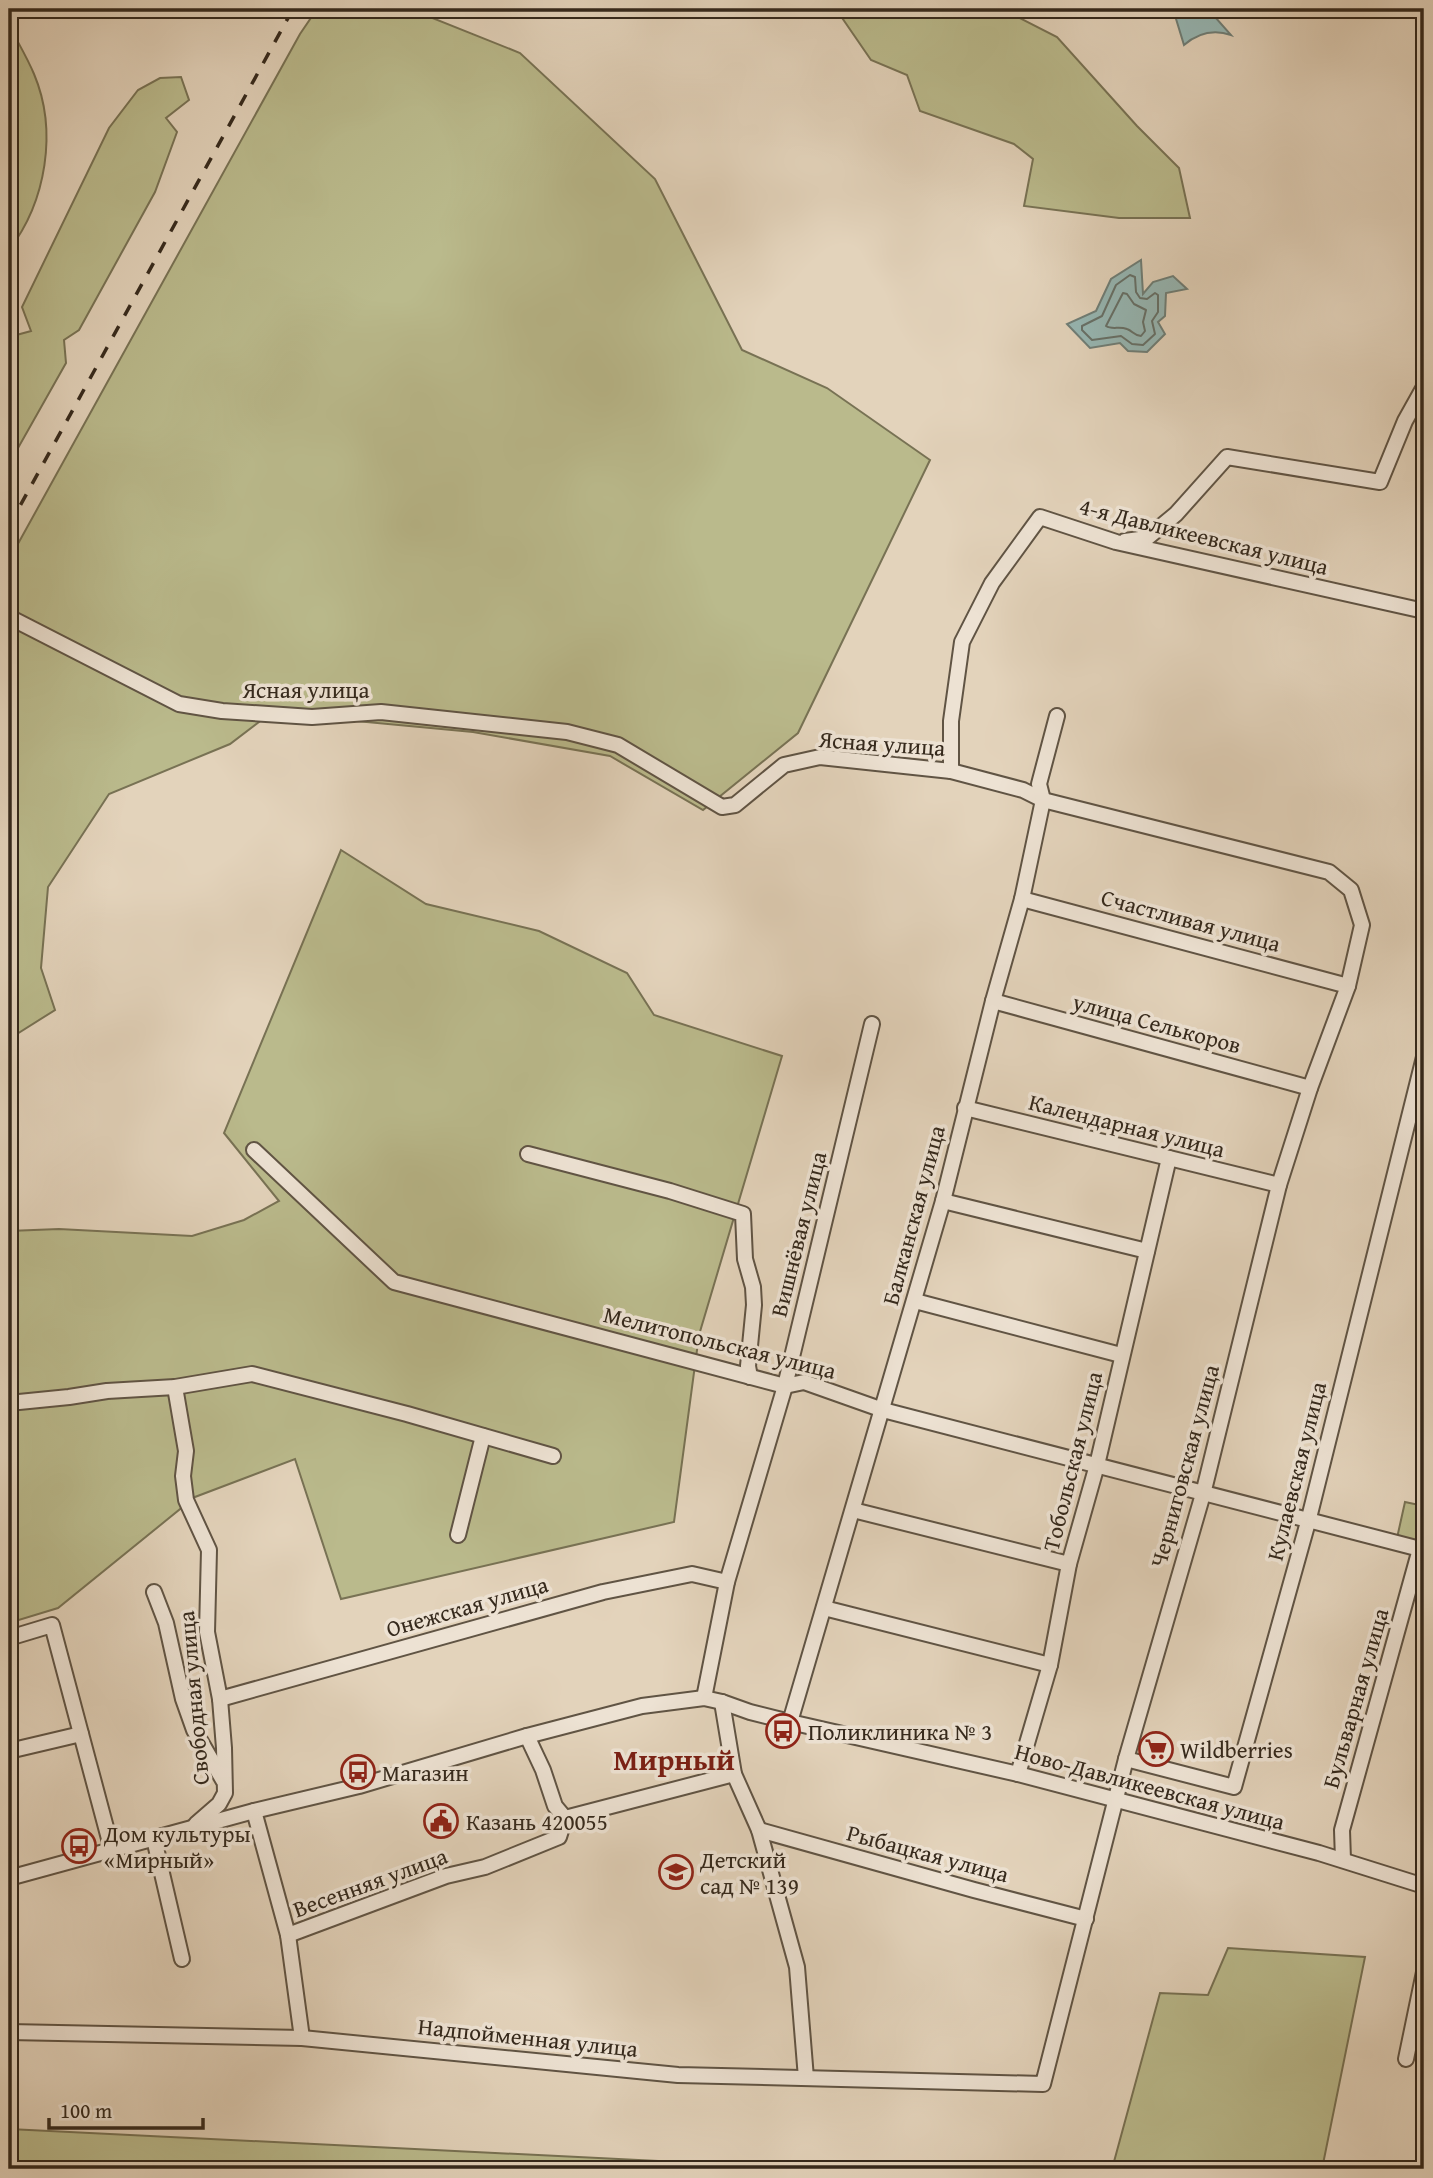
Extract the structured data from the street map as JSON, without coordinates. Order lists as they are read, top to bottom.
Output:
{
  "streets": {
    "street": [
      "4-я Давликеевская улица",
      "Ясная улица",
      "Счастливая улица",
      "улица Селькоров",
      "Календарная улица",
      "Балканская улица",
      "Вишнёвая улица",
      "Мелитопольская улица",
      "Тобольская улица",
      "Черниговская улица",
      "Кулаевская улица",
      "Онежская улица",
      "Свободная улица",
      "Бульварная улица",
      "Ново-Давликеевская улица",
      "Рыбацкая улица",
      "Весенняя улица",
      "Надпойменная улица"
    ]
  },
  "crossings": [
    ["4-я Давликеевская улица", "Ясная улица"],
    ["Ясная улица", "Балканская улица"],
    ["Ясная улица", "Черниговская улица"],
    ["Счастливая улица", "Балканская улица"],
    ["Счастливая улица", "Черниговская улица"],
    ["улица Селькоров", "Балканская улица"],
    ["улица Селькоров", "Черниговская улица"],
    ["Календарная улица", "Балканская улица"],
    ["Календарная улица", "Тобольская улица"],
    ["Календарная улица", "Черниговская улица"],
    ["Балканская улица", "Мелитопольская улица"],
    ["Балканская улица", "Ново-Давликеевская улица"],
    ["Вишнёвая улица", "Мелитопольская улица"],
    ["Вишнёвая улица", "Онежская улица"],
    ["Вишнёвая улица", "Ново-Давликеевская улица"],
    ["Мелитопольская улица", "Тобольская улица"],
    ["Мелитопольская улица", "Черниговская улица"],
    ["Мелитопольская улица", "Кулаевская улица"],
    ["Мелитопольская улица", "Бульварная улица"],
    ["Тобольская улица", "Ново-Давликеевская улица"],
    ["Черниговская улица", "Кулаевская улица"],
    ["Черниговская улица", "Ново-Давликеевская улица"],
    ["Черниговская улица", "Рыбацкая улица"],
    ["Черниговская улица", "Надпойменная улица"],
    ["Онежская улица", "Свободная улица"],
    ["Свободная улица", "Ново-Давликеевская улица"],
    ["Бульварная улица", "Ново-Давликеевская улица"]
  ],
  "districts": ["Мирный"],
  "places": {
    "bus stop": ["Поликлиника № 3", "Магазин", "Дом культуры «Мирный»"],
    "supermarket": ["Wildberries"],
    "public building": ["Казань 420055"],
    "school or university": ["Детский сад № 139"]
  },
  "scale_bar": "100 m"
}
